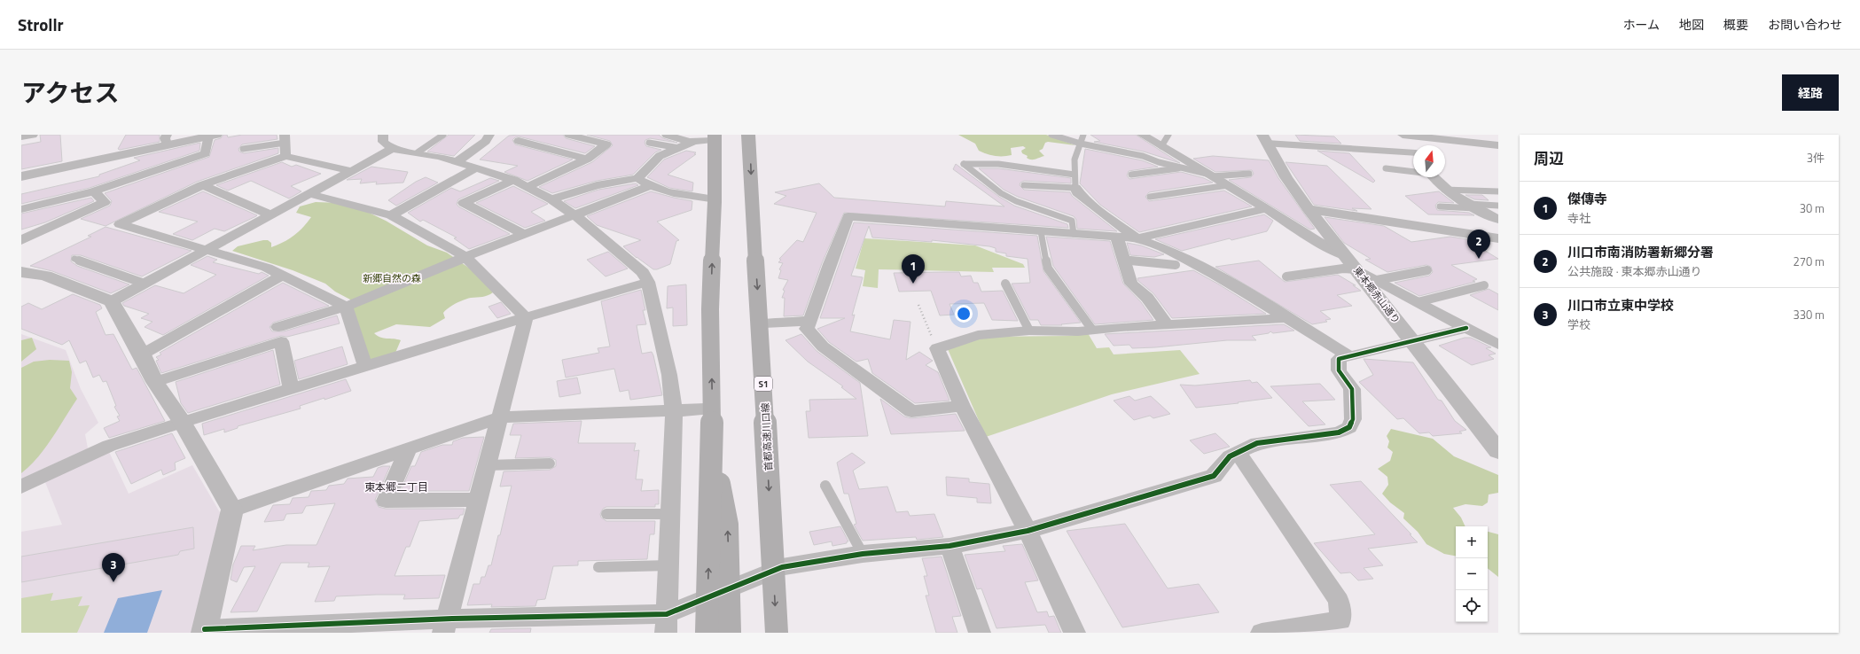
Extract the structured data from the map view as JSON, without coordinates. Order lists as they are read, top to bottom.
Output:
{
  "streets": {
    "highway": ["S1", "首都高速川口線"],
    "street": ["東本郷赤山通り"]
  },
  "districts": ["東本郷二丁目"],
  "parks": ["新郷自然の森"],
  "north": "top",
  "page": {
    "header": "Strollr",
    "nav": [
      "ホーム",
      "地図",
      "概要",
      "お問い合わせ"
    ],
    "title": "アクセス",
    "buttons": "経路",
    "heading": ["周辺", "3件"],
    "list": [
      {
        "mark": "1",
        "name": "傑傳寺",
        "note": "寺社",
        "value": "30 m"
      },
      {
        "mark": "2",
        "name": "川口市南消防署新郷分署",
        "note": "公共施設 · 東本郷赤山通り",
        "value": "270 m"
      },
      {
        "mark": "3",
        "name": "川口市立東中学校",
        "note": "学校",
        "value": "330 m"
      }
    ],
    "pins": ["2", "1", "3"],
    "map_buttons": ["+", "−"]
  }
}
